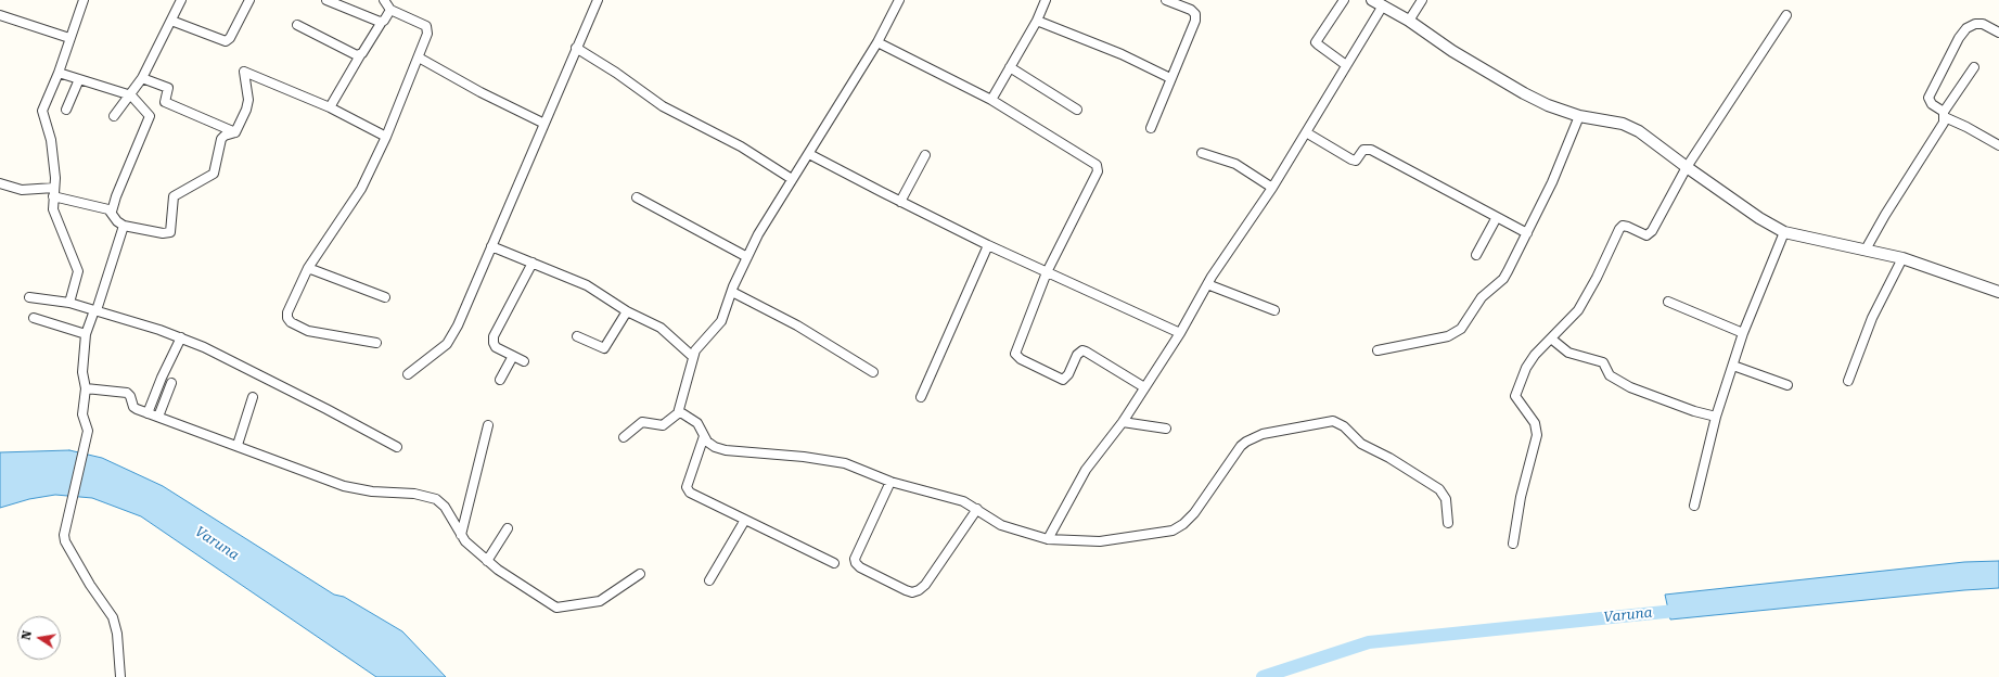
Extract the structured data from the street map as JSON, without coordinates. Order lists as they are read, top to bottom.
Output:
{
  "water": ["Varuna"],
  "north": "left"
}
